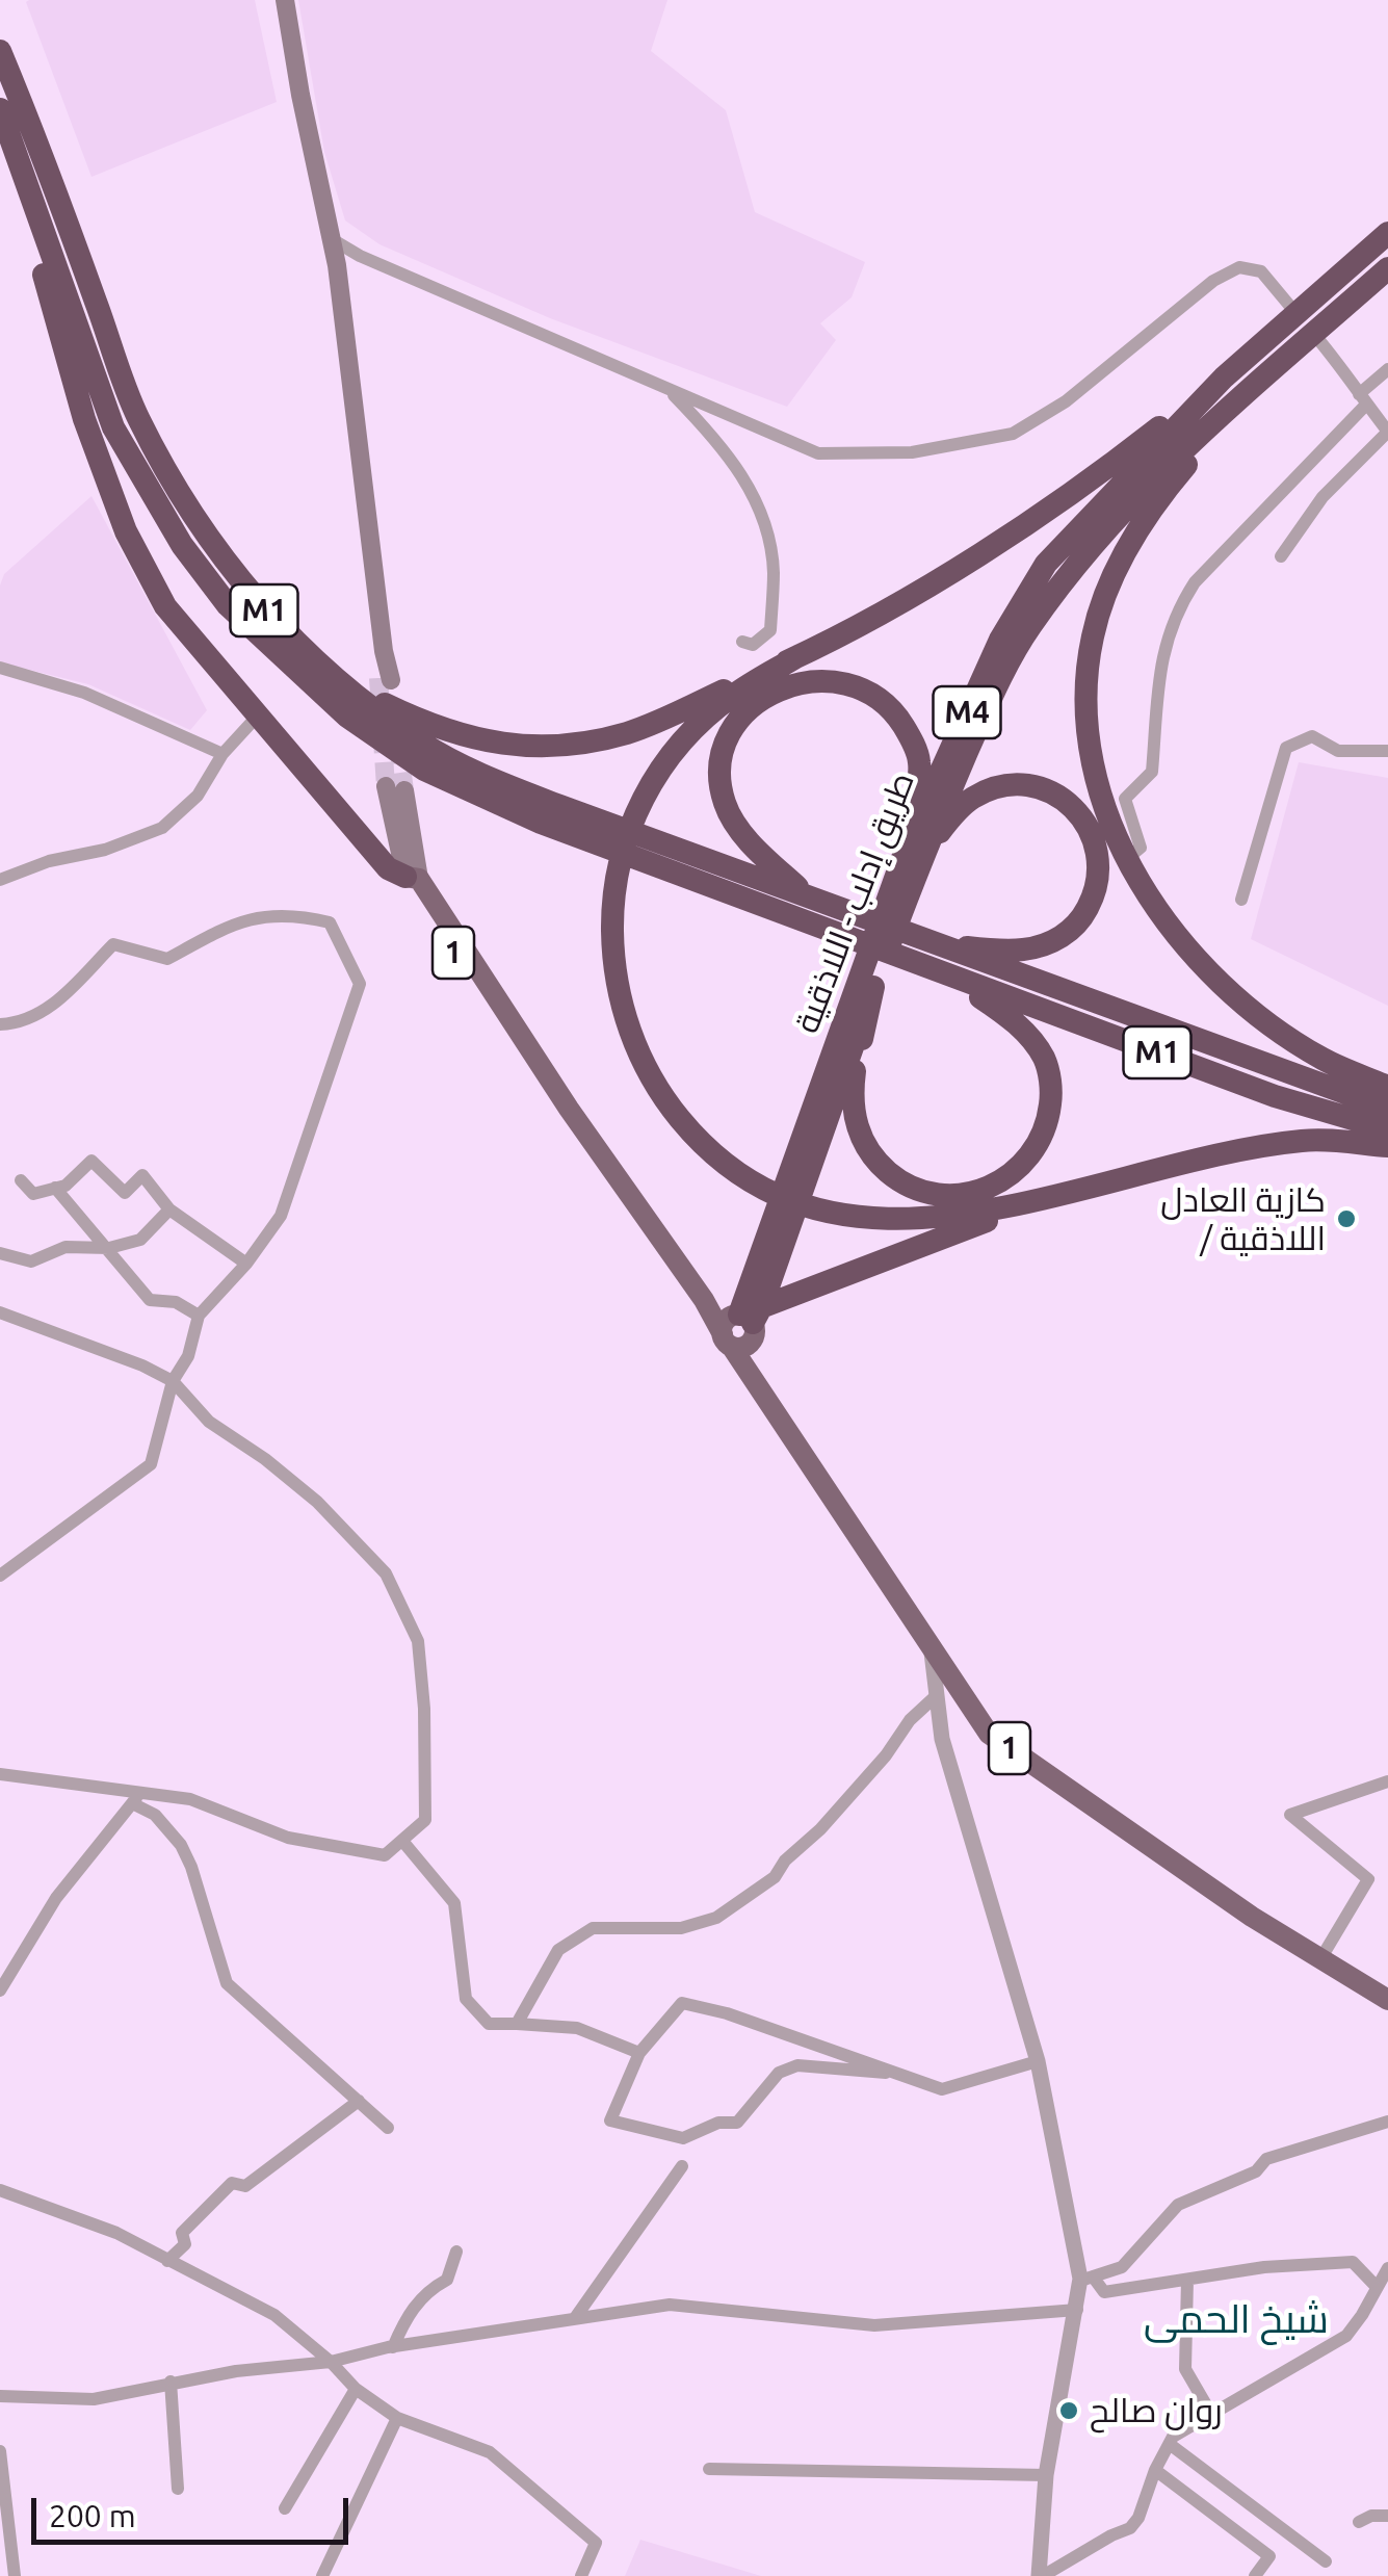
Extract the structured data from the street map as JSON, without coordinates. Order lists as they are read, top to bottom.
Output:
{
  "streets": {
    "highway": ["M1", "M4", "طريق إدلب - اللاذقية"],
    "main road": ["1"]
  },
  "crossings": [
    ["طريق إدلب - اللاذقية", "1"]
  ],
  "districts": ["شيخ الحمى"],
  "places": ["كازية العادل / اللاذقية", "روان صالح"],
  "scale_bar": "200 m"
}
